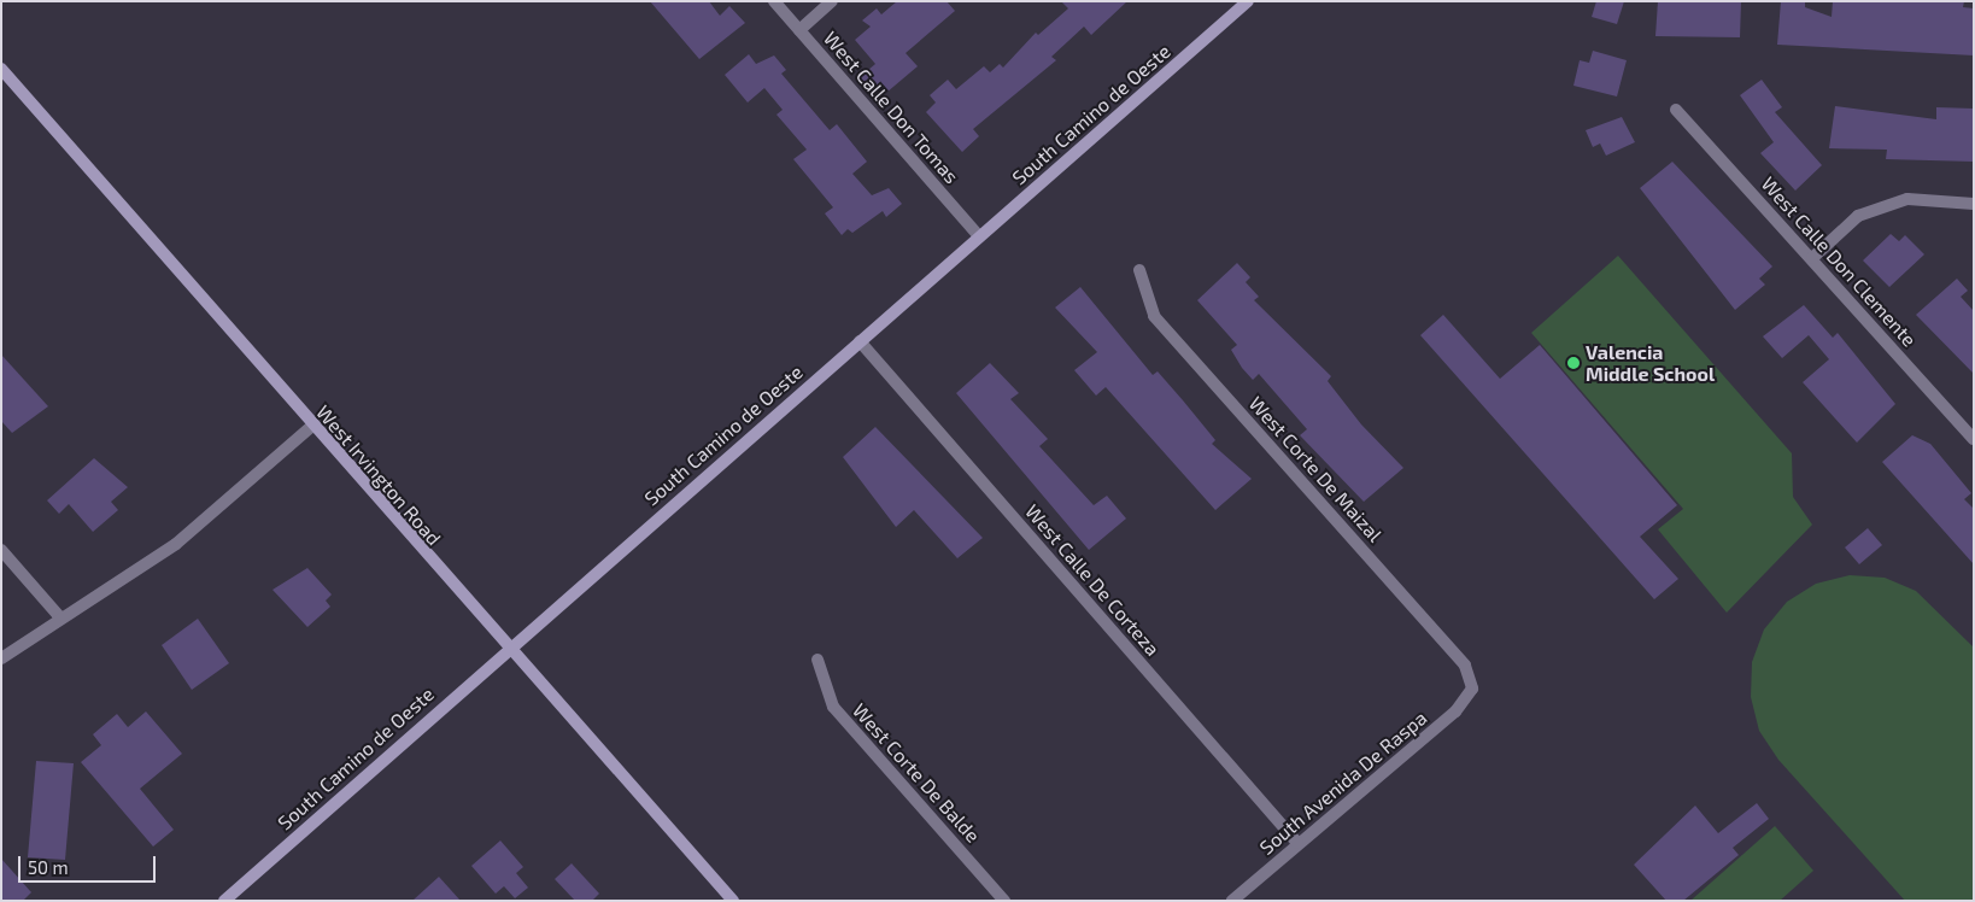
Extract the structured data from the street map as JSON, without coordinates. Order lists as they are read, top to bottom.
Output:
{
  "streets": {
    "street": [
      "West Calle Don Tomas",
      "South Camino de Oeste",
      "West Calle Don Clemente",
      "West Corte De Maizal",
      "West Irvington Road",
      "West Calle De Corteza",
      "West Corte De Balde",
      "South Avenida De Raspa"
    ]
  },
  "crossings": [
    ["West Calle Don Tomas", "South Camino de Oeste"],
    ["South Camino de Oeste", "West Irvington Road"],
    ["South Camino de Oeste", "West Calle De Corteza"],
    ["West Corte De Maizal", "South Avenida De Raspa"],
    ["West Calle De Corteza", "South Avenida De Raspa"]
  ],
  "places": ["Valencia Middle School"],
  "scale_bar": "50 m"
}
